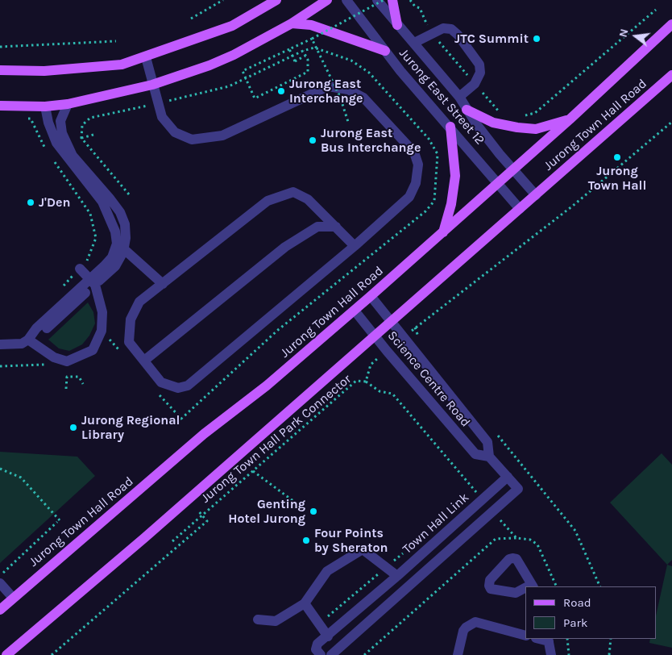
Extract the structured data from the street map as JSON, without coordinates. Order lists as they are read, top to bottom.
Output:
{
  "streets": {
    "main road": ["Jurong Town Hall Road"],
    "street": ["Jurong East Street 12", "Science Centre Road", "Town Hall Link"],
    "path": ["Jurong Town Hall Park Connector"]
  },
  "crossings": [
    ["Jurong East Street 12", "Jurong Town Hall Road"],
    ["Jurong Town Hall Road", "Science Centre Road"],
    ["Science Centre Road", "Town Hall Link"]
  ],
  "places": [
    "JTC Summit",
    "Jurong East Interchange",
    "Jurong East Bus Interchange",
    "Jurong Town Hall",
    "J'Den",
    "Jurong Regional Library",
    "Genting Hotel Jurong",
    "Four Points by Sheraton"
  ],
  "legend": ["Road", "Park"],
  "north": "left"
}
